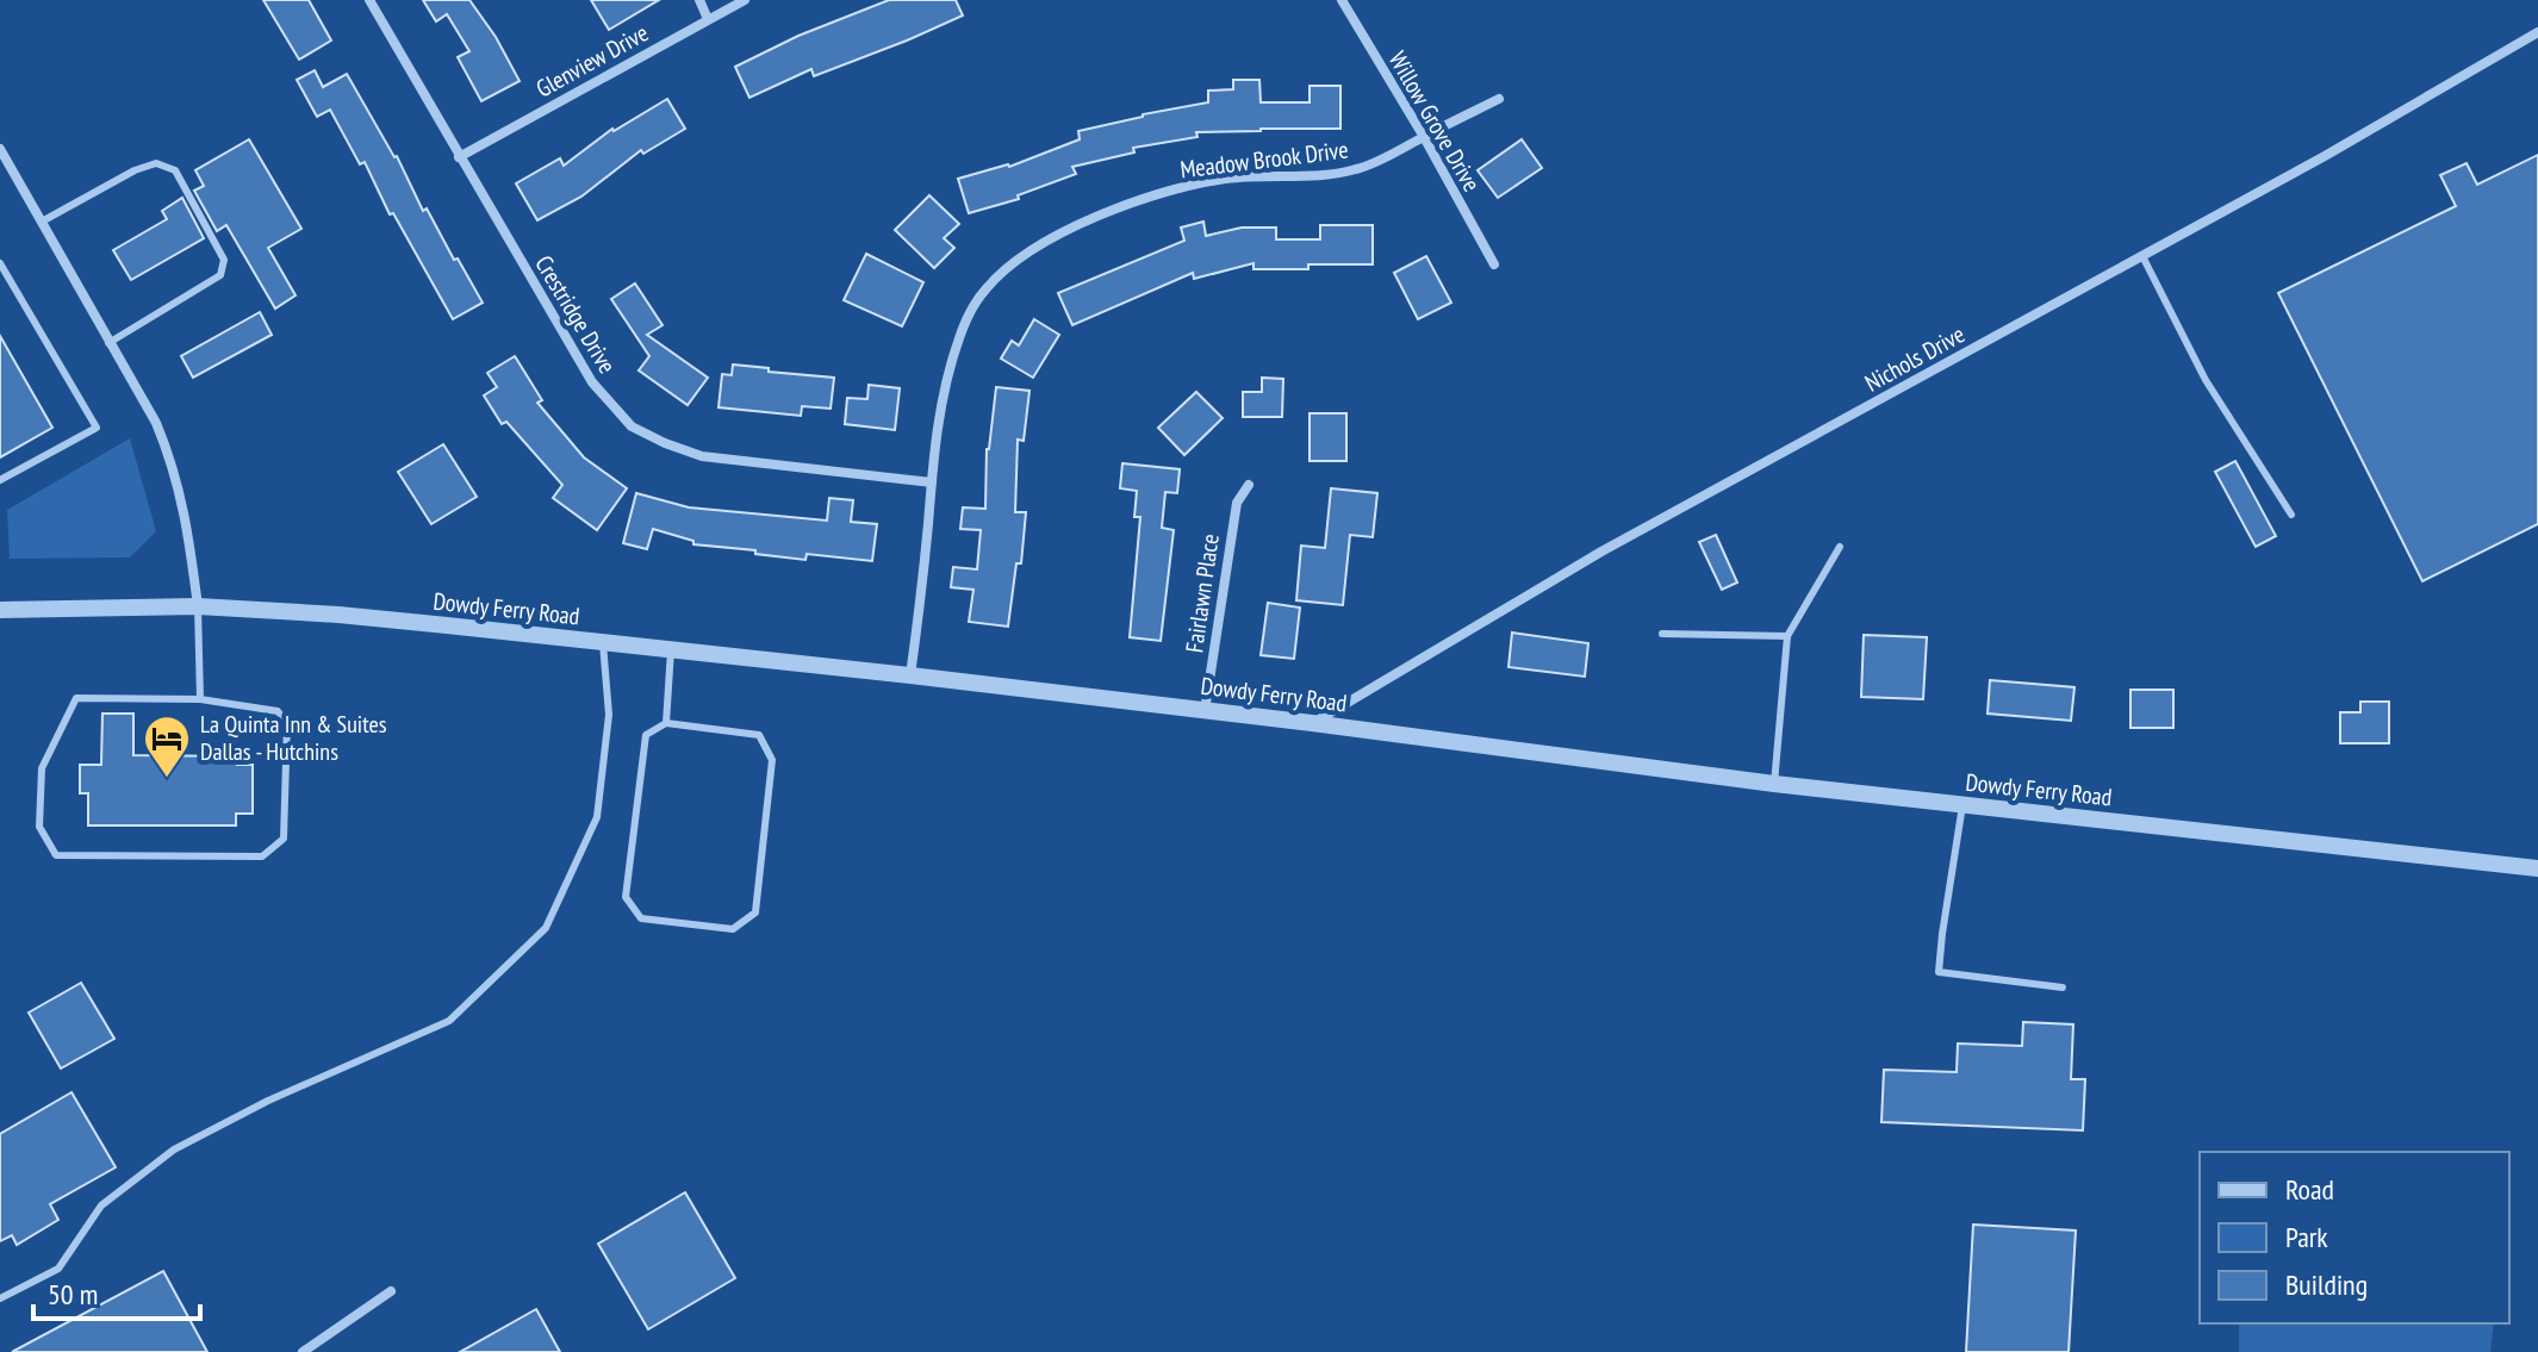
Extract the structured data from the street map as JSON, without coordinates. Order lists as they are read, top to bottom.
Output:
{
  "streets": {
    "street": [
      "Glenview Drive",
      "Willow Grove Drive",
      "Meadow Brook Drive",
      "Crestridge Drive",
      "Nichols Drive",
      "Fairlawn Place",
      "Dowdy Ferry Road"
    ]
  },
  "crossings": [
    ["Glenview Drive", "Crestridge Drive"],
    ["Willow Grove Drive", "Meadow Brook Drive"],
    ["Meadow Brook Drive", "Crestridge Drive"],
    ["Meadow Brook Drive", "Dowdy Ferry Road"],
    ["Nichols Drive", "Dowdy Ferry Road"],
    ["Fairlawn Place", "Dowdy Ferry Road"]
  ],
  "places": {
    "hotel": ["La Quinta Inn & Suites Dallas - Hutchins"]
  },
  "legend": ["Road", "Park", "Building"],
  "scale_bar": "50 m"
}
